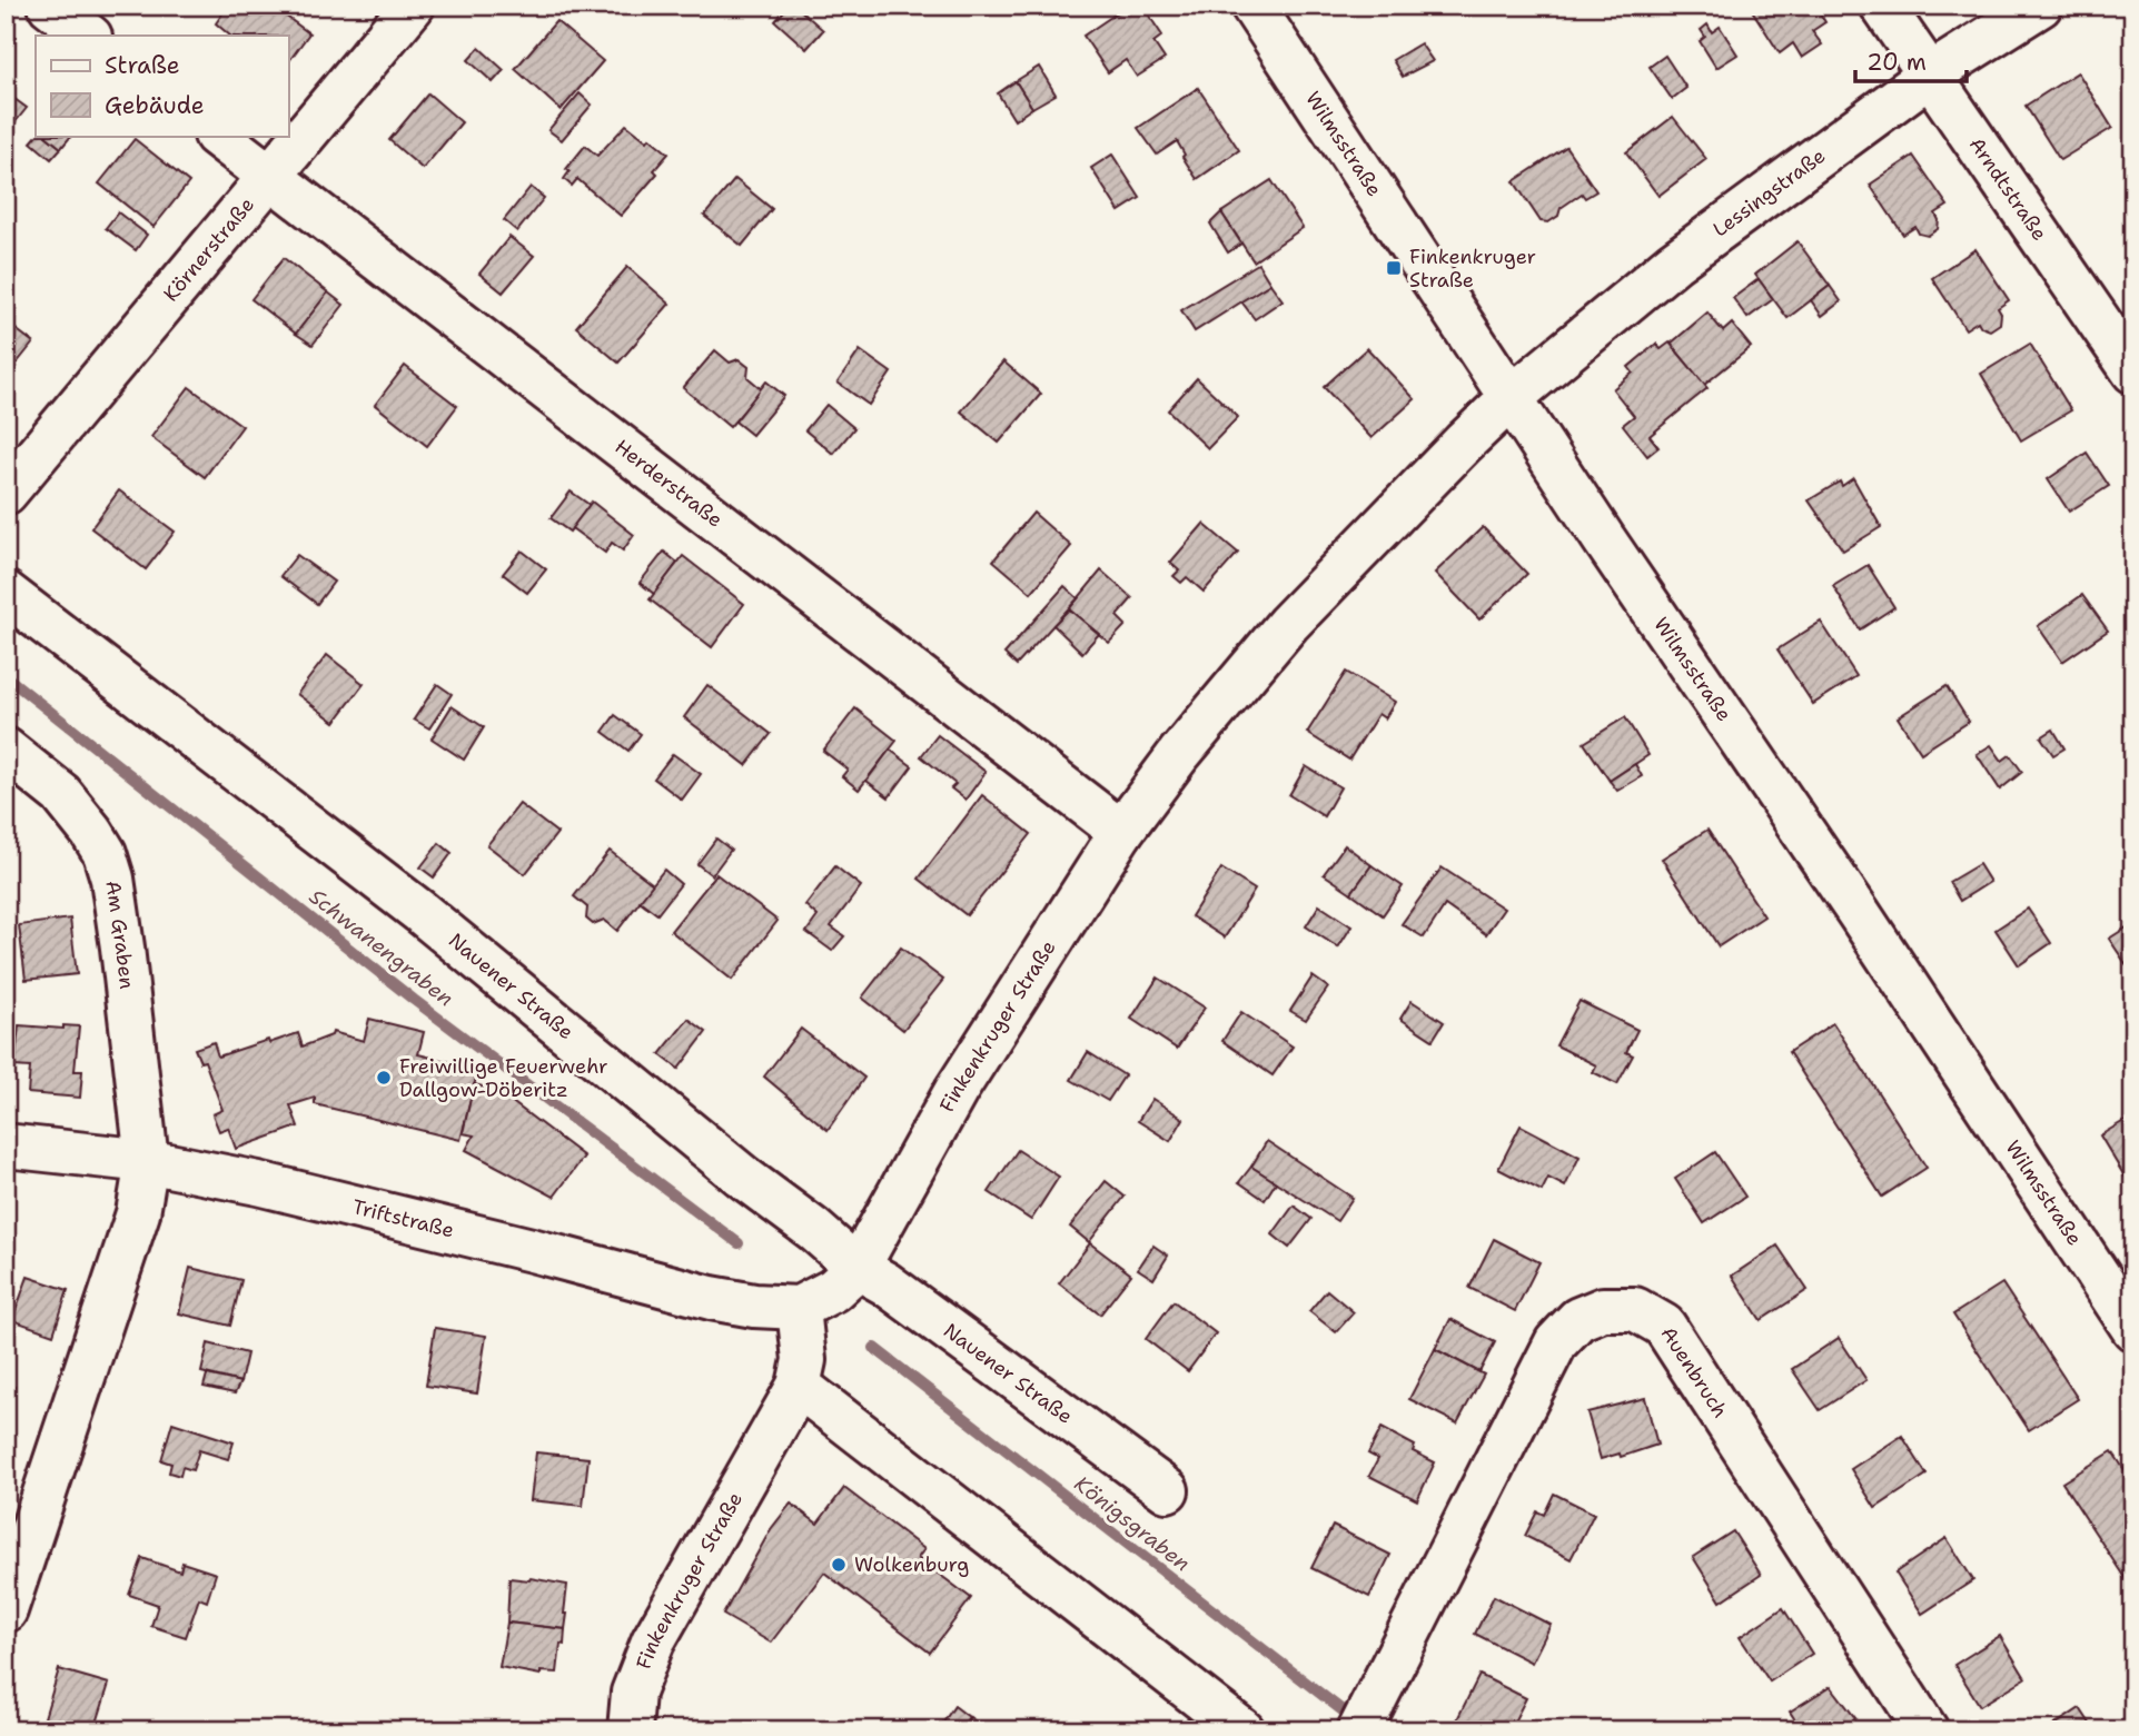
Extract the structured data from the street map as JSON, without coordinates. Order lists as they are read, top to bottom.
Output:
{
  "streets": {
    "street": [
      "Wilmsstraße",
      "Arndtstraße",
      "Lessingstraße",
      "Körnerstraße",
      "Herderstraße",
      "Am Graben",
      "Nauener Straße",
      "Finkenkruger Straße",
      "Triftstraße",
      "Auenbruch"
    ]
  },
  "crossings": [
    ["Wilmsstraße", "Lessingstraße"],
    ["Wilmsstraße", "Finkenkruger Straße"],
    ["Arndtstraße", "Lessingstraße"],
    ["Lessingstraße", "Finkenkruger Straße"],
    ["Körnerstraße", "Herderstraße"],
    ["Herderstraße", "Finkenkruger Straße"],
    ["Am Graben", "Triftstraße"],
    ["Nauener Straße", "Finkenkruger Straße"],
    ["Finkenkruger Straße", "Triftstraße"]
  ],
  "water": ["Schwanengraben", "Königsgraben"],
  "places": {
    "transit": ["Finkenkruger Straße"],
    "other": ["Freiwillige Feuerwehr Dallgow-Döberitz", "Wolkenburg"]
  },
  "legend": ["Straße", "Gebäude"],
  "scale_bar": "20 m"
}
